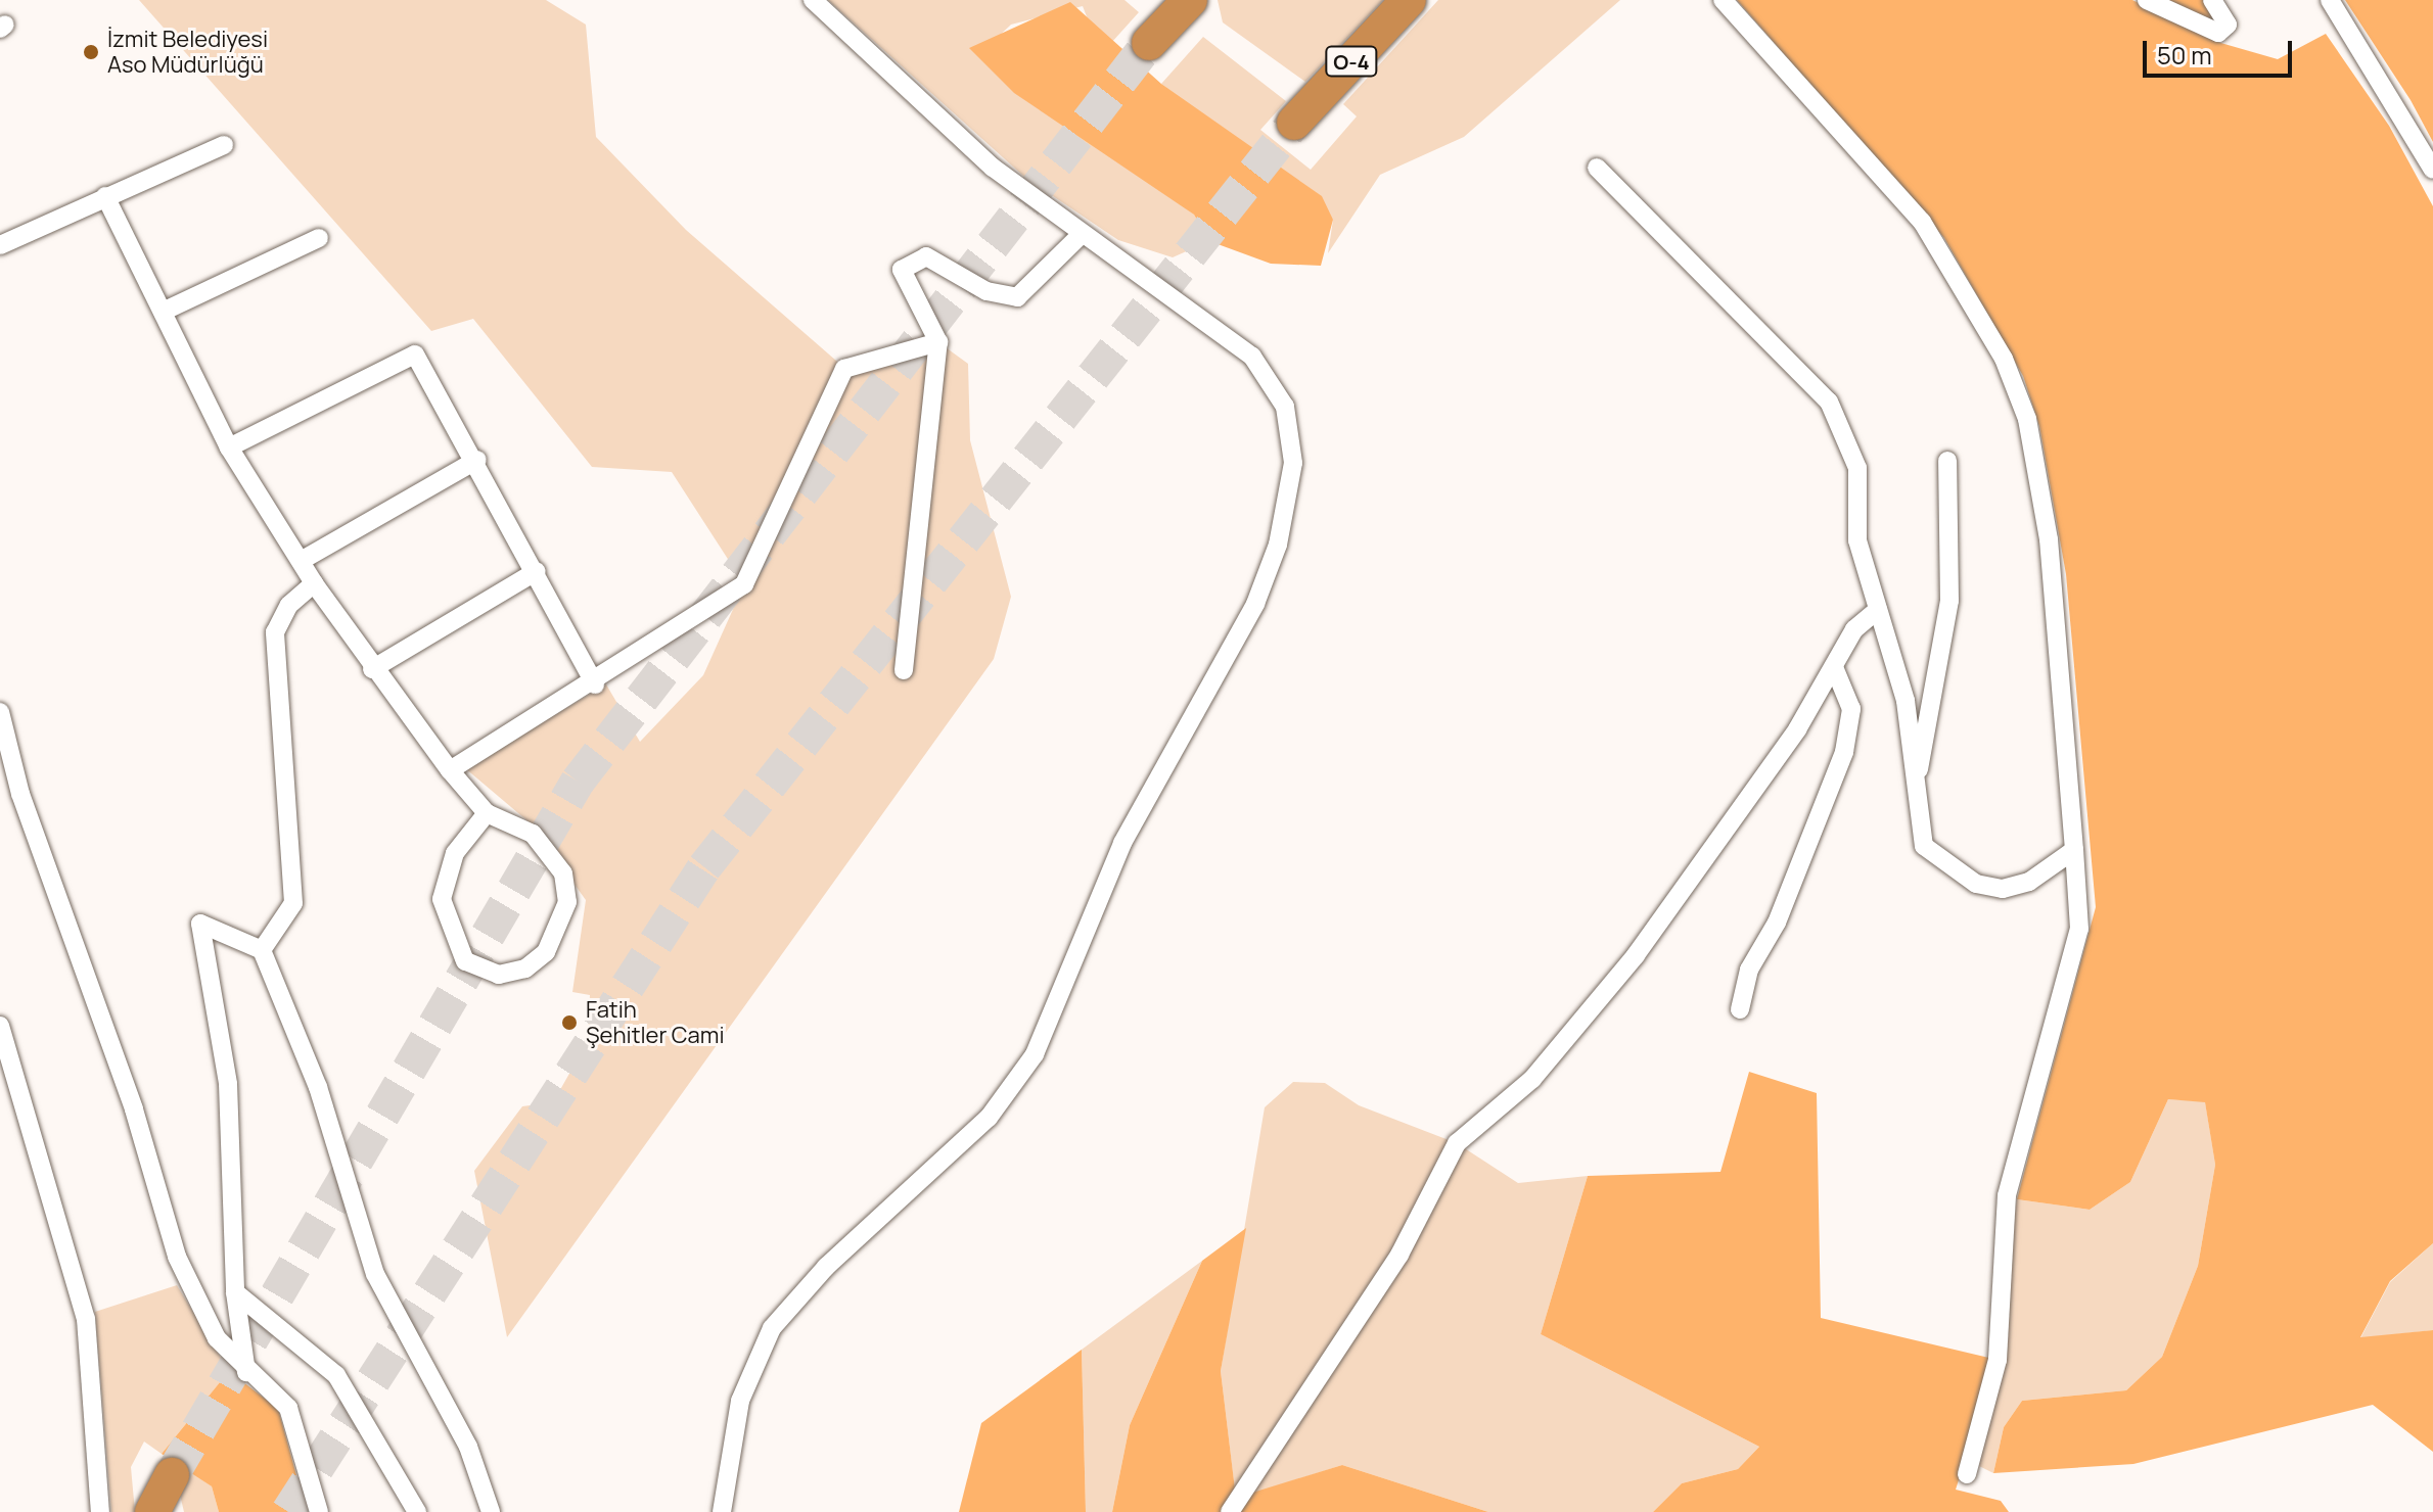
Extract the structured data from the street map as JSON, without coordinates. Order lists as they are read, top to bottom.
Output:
{
  "streets": {
    "highway": ["O-4"]
  },
  "places": ["İzmit Belediyesi Aso Müdürlüğü", "Fatih Şehitler Cami"],
  "scale_bar": "50 m"
}
